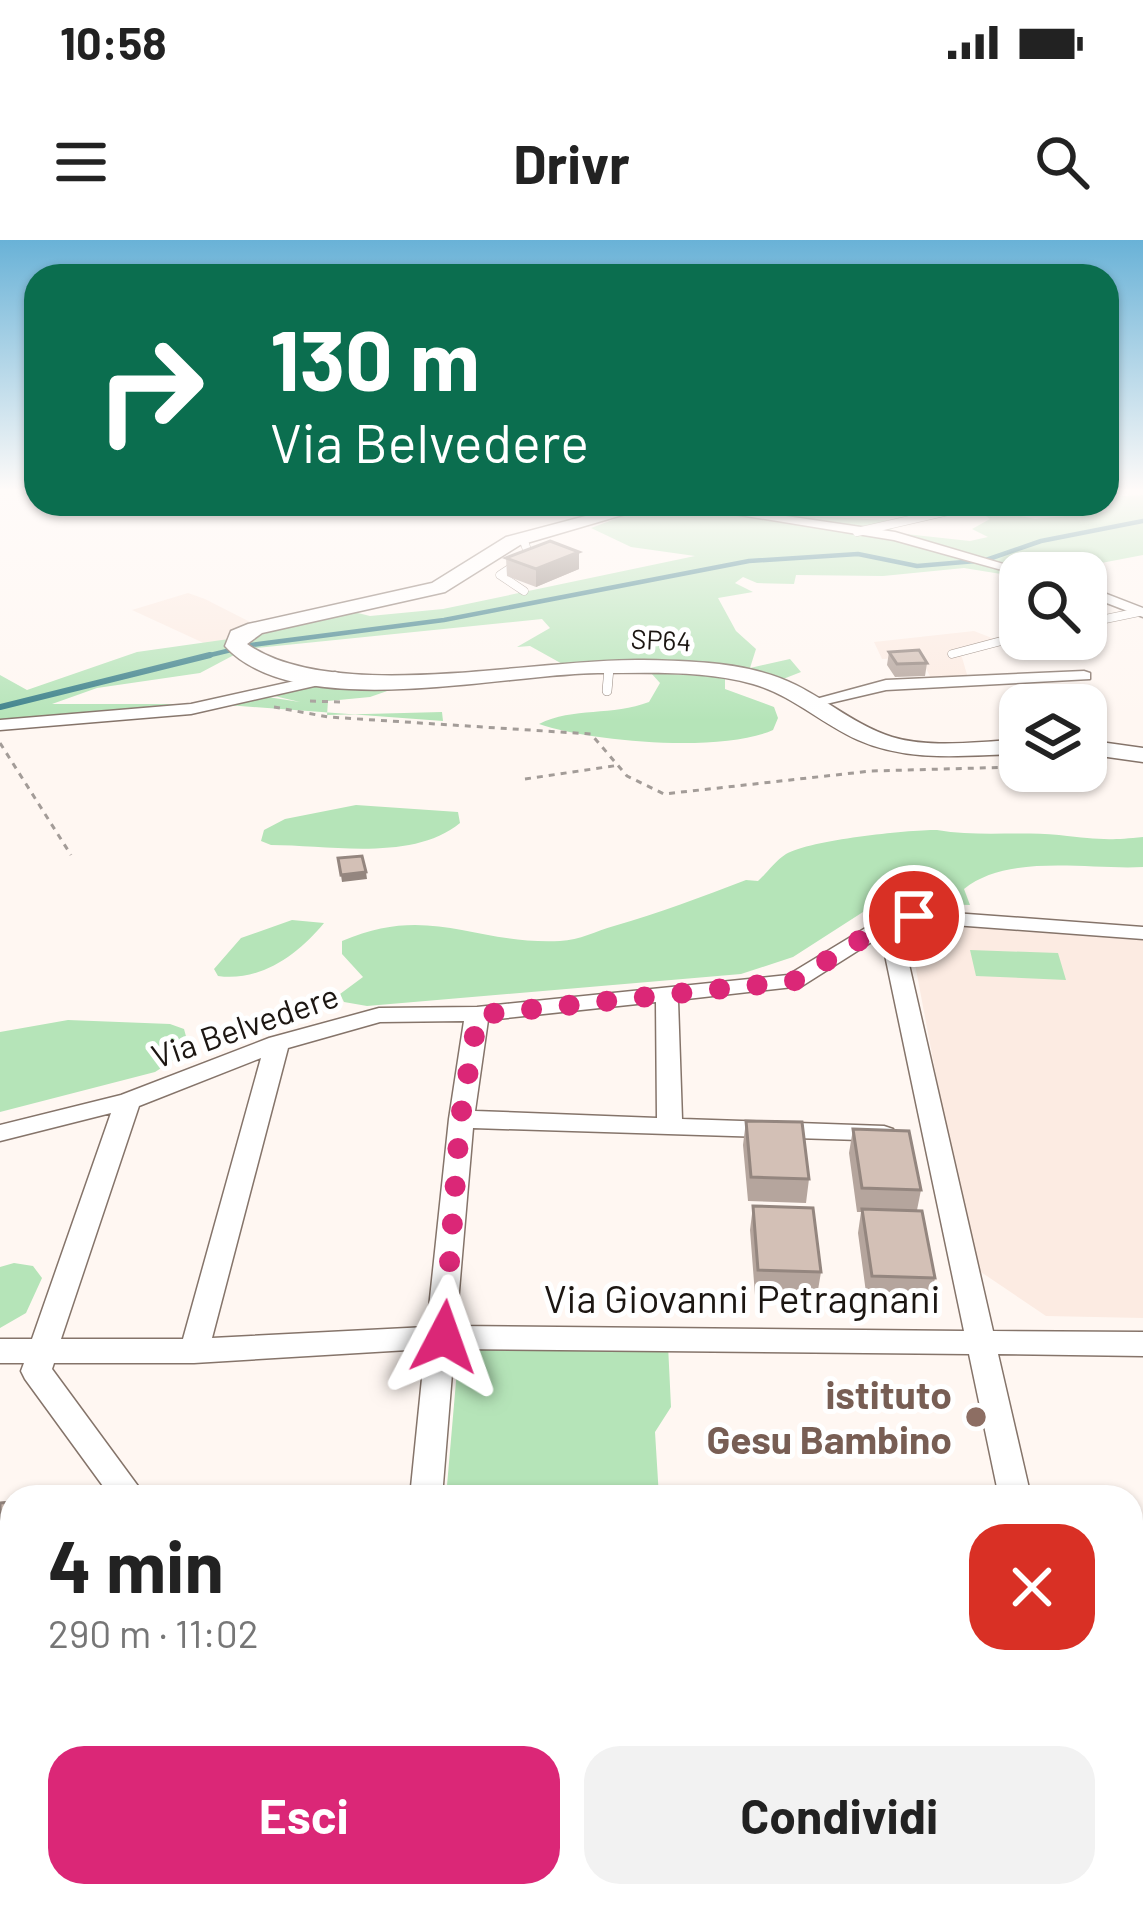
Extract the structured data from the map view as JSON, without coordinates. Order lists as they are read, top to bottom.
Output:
{
  "streets": {
    "street": ["SP64", "Via Belvedere", "Via Giovanni Petragnani"]
  },
  "places": ["istituto Gesu Bambino"],
  "page": {
    "status": "10:58",
    "header": "Drivr",
    "turn": ["130 m", "Via Belvedere"],
    "heading": ["4 min", "290 m · 11:02"],
    "buttons": ["Esci", "Condividi"]
  }
}
